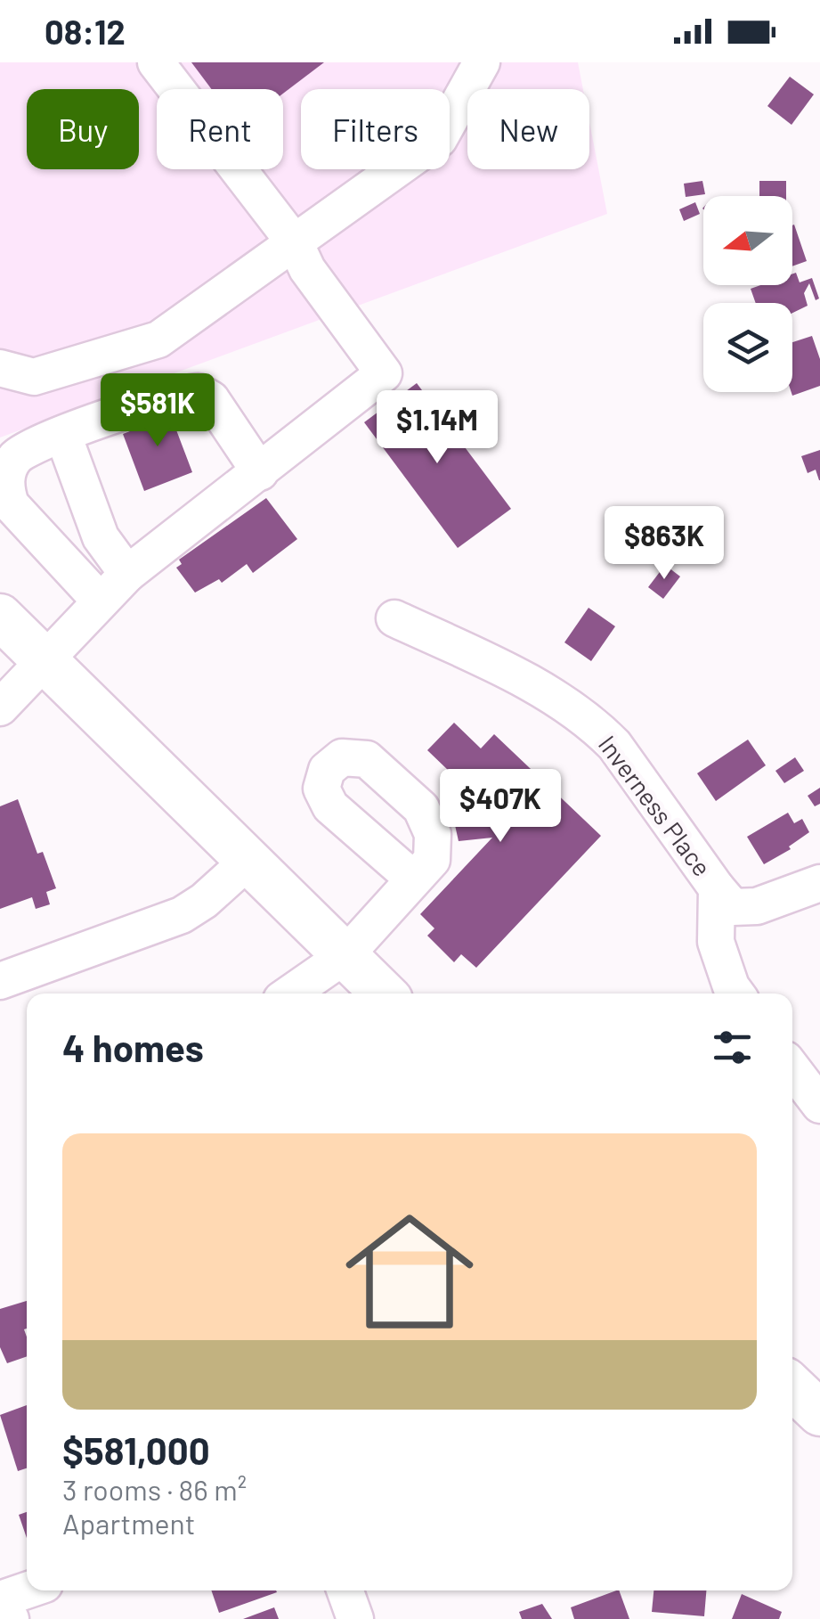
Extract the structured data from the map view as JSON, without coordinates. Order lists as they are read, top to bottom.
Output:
{
  "streets": {
    "street": ["Inverness Place"]
  },
  "north": "left",
  "page": {
    "status": "08:12",
    "chip": [
      "Buy",
      "Rent",
      "Filters",
      "New"
    ],
    "price": [
      "$581K",
      "$1.14M",
      "$863K",
      "$407K"
    ],
    "heading": "4 homes",
    "list": [
      {
        "name": "$581,000",
        "note": "3 rooms · 86 m² · Apartment"
      }
    ]
  }
}
